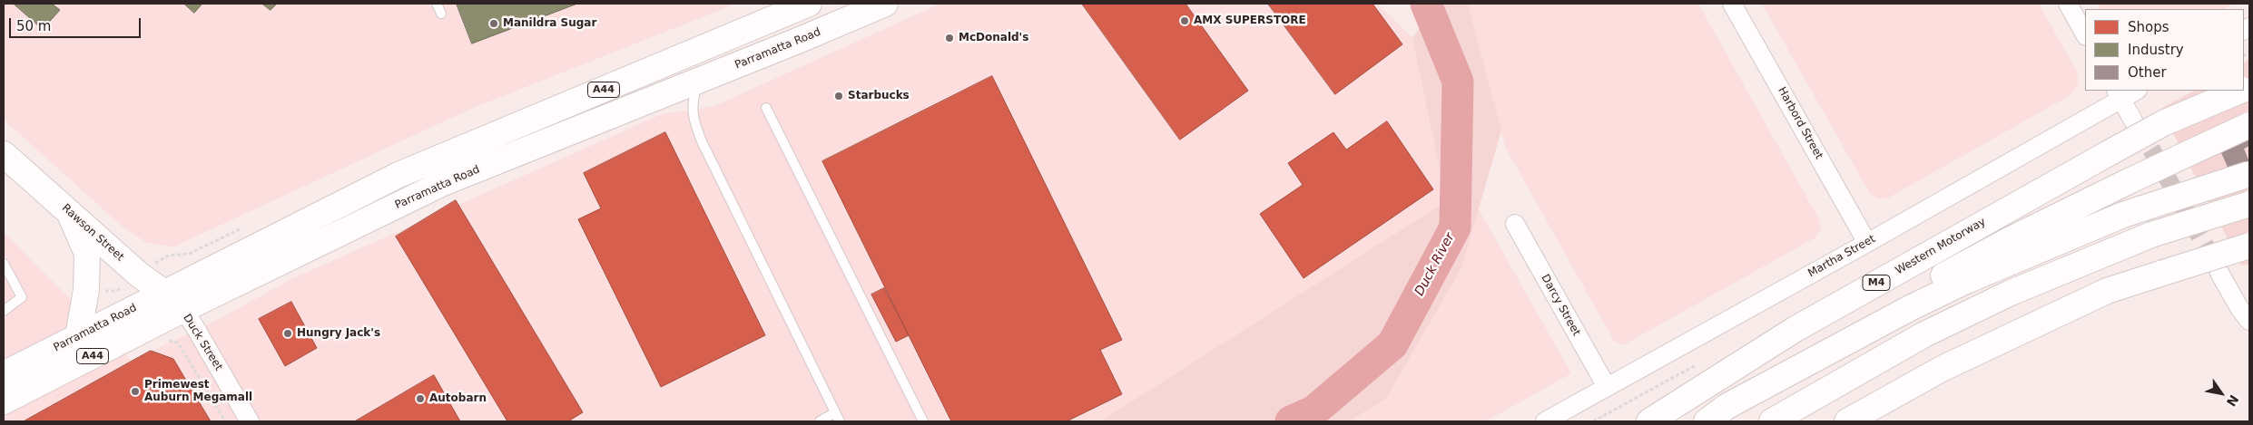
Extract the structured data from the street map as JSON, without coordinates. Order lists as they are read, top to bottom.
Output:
{
  "streets": {
    "main road": [
      "Parramatta Road",
      "A44",
      "Rawson Street",
      "Western Motorway",
      "M4"
    ],
    "street": [
      "Harbord Street",
      "Martha Street",
      "Darcy Street",
      "Duck Street"
    ]
  },
  "crossings": [
    ["Parramatta Road", "Rawson Street"],
    ["Parramatta Road", "Duck Street"],
    ["Harbord Street", "Martha Street"],
    ["Rawson Street", "Duck Street"],
    ["Martha Street", "Darcy Street"]
  ],
  "water": ["Duck River"],
  "places": [
    "AMX SUPERSTORE",
    "Manildra Sugar",
    "McDonald's",
    "Starbucks",
    "Hungry Jack's",
    "Primewest Auburn Megamall",
    "Autobarn"
  ],
  "legend": ["Shops", "Industry", "Other"],
  "scale_bar": "50 m",
  "north": "bottom right"
}
